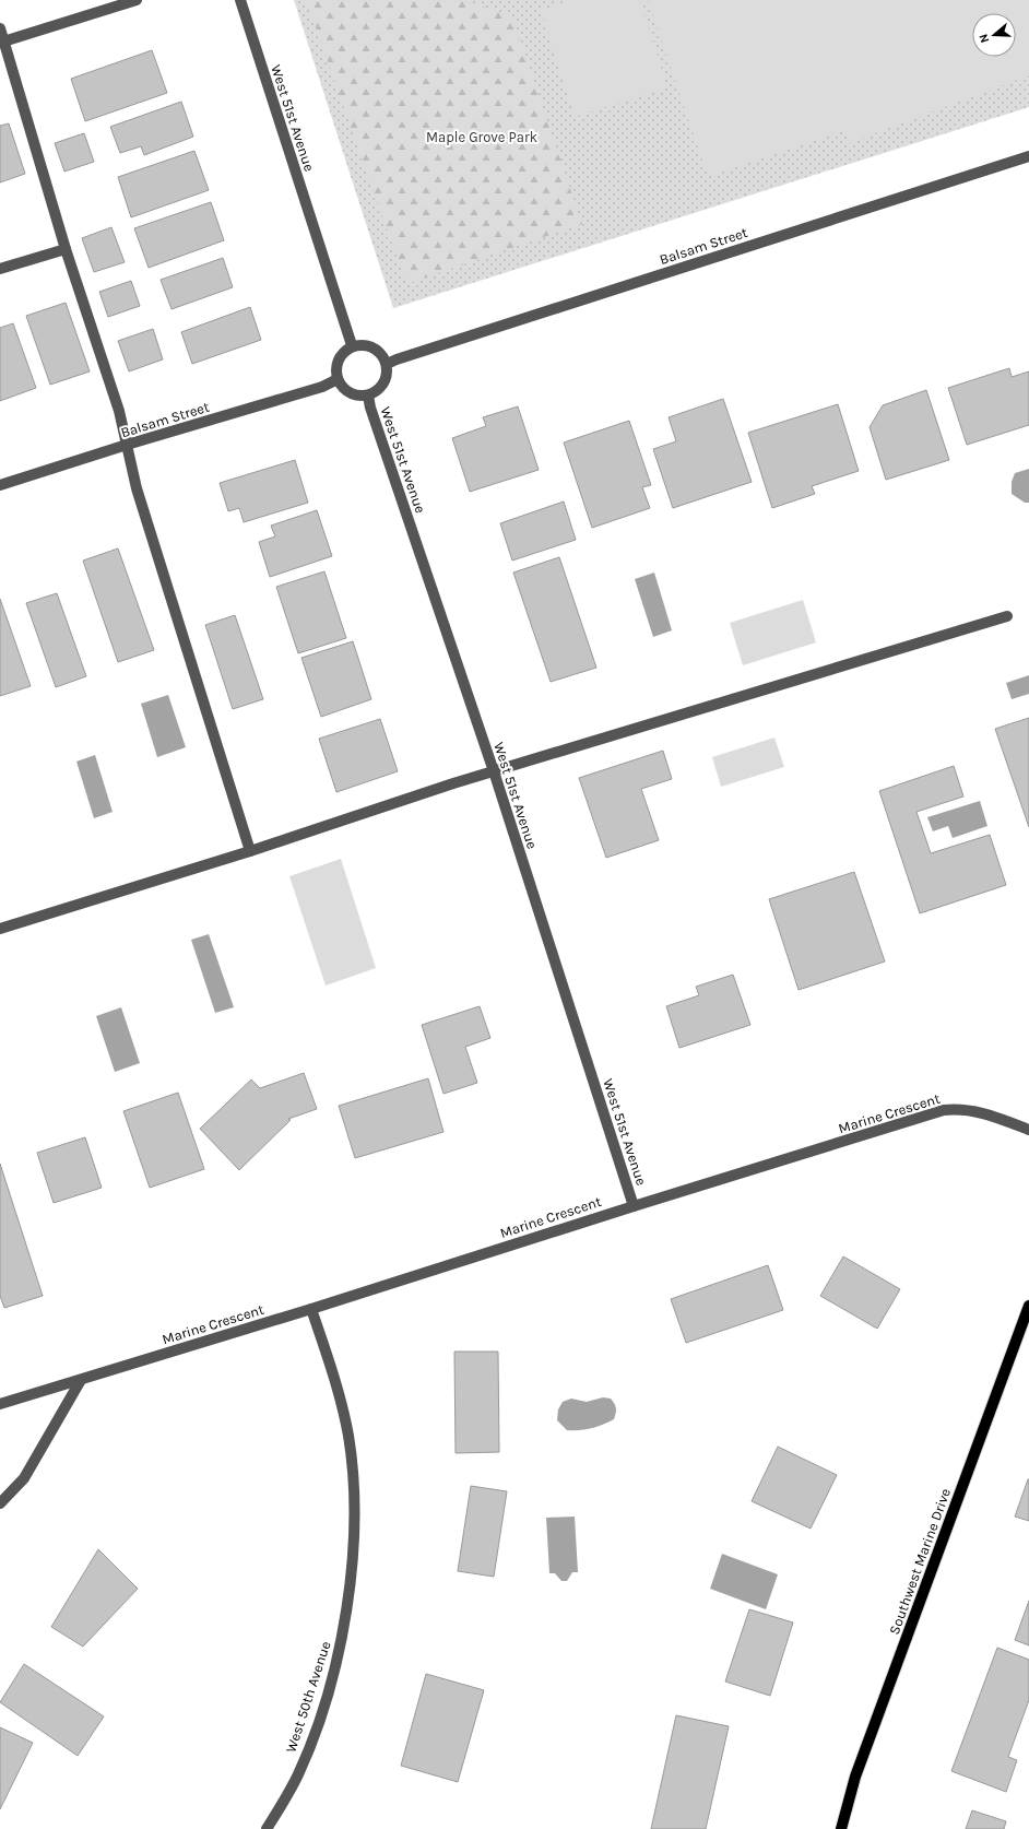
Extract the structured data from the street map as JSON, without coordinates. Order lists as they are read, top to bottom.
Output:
{
  "streets": {
    "main road": ["Southwest Marine Drive"],
    "street": [
      "West 51st Avenue",
      "Balsam Street",
      "Marine Crescent",
      "West 50th Avenue"
    ]
  },
  "crossings": [
    ["West 51st Avenue", "Balsam Street"],
    ["West 51st Avenue", "Marine Crescent"],
    ["Marine Crescent", "West 50th Avenue"]
  ],
  "parks": ["Maple Grove Park"],
  "north": "left"
}
